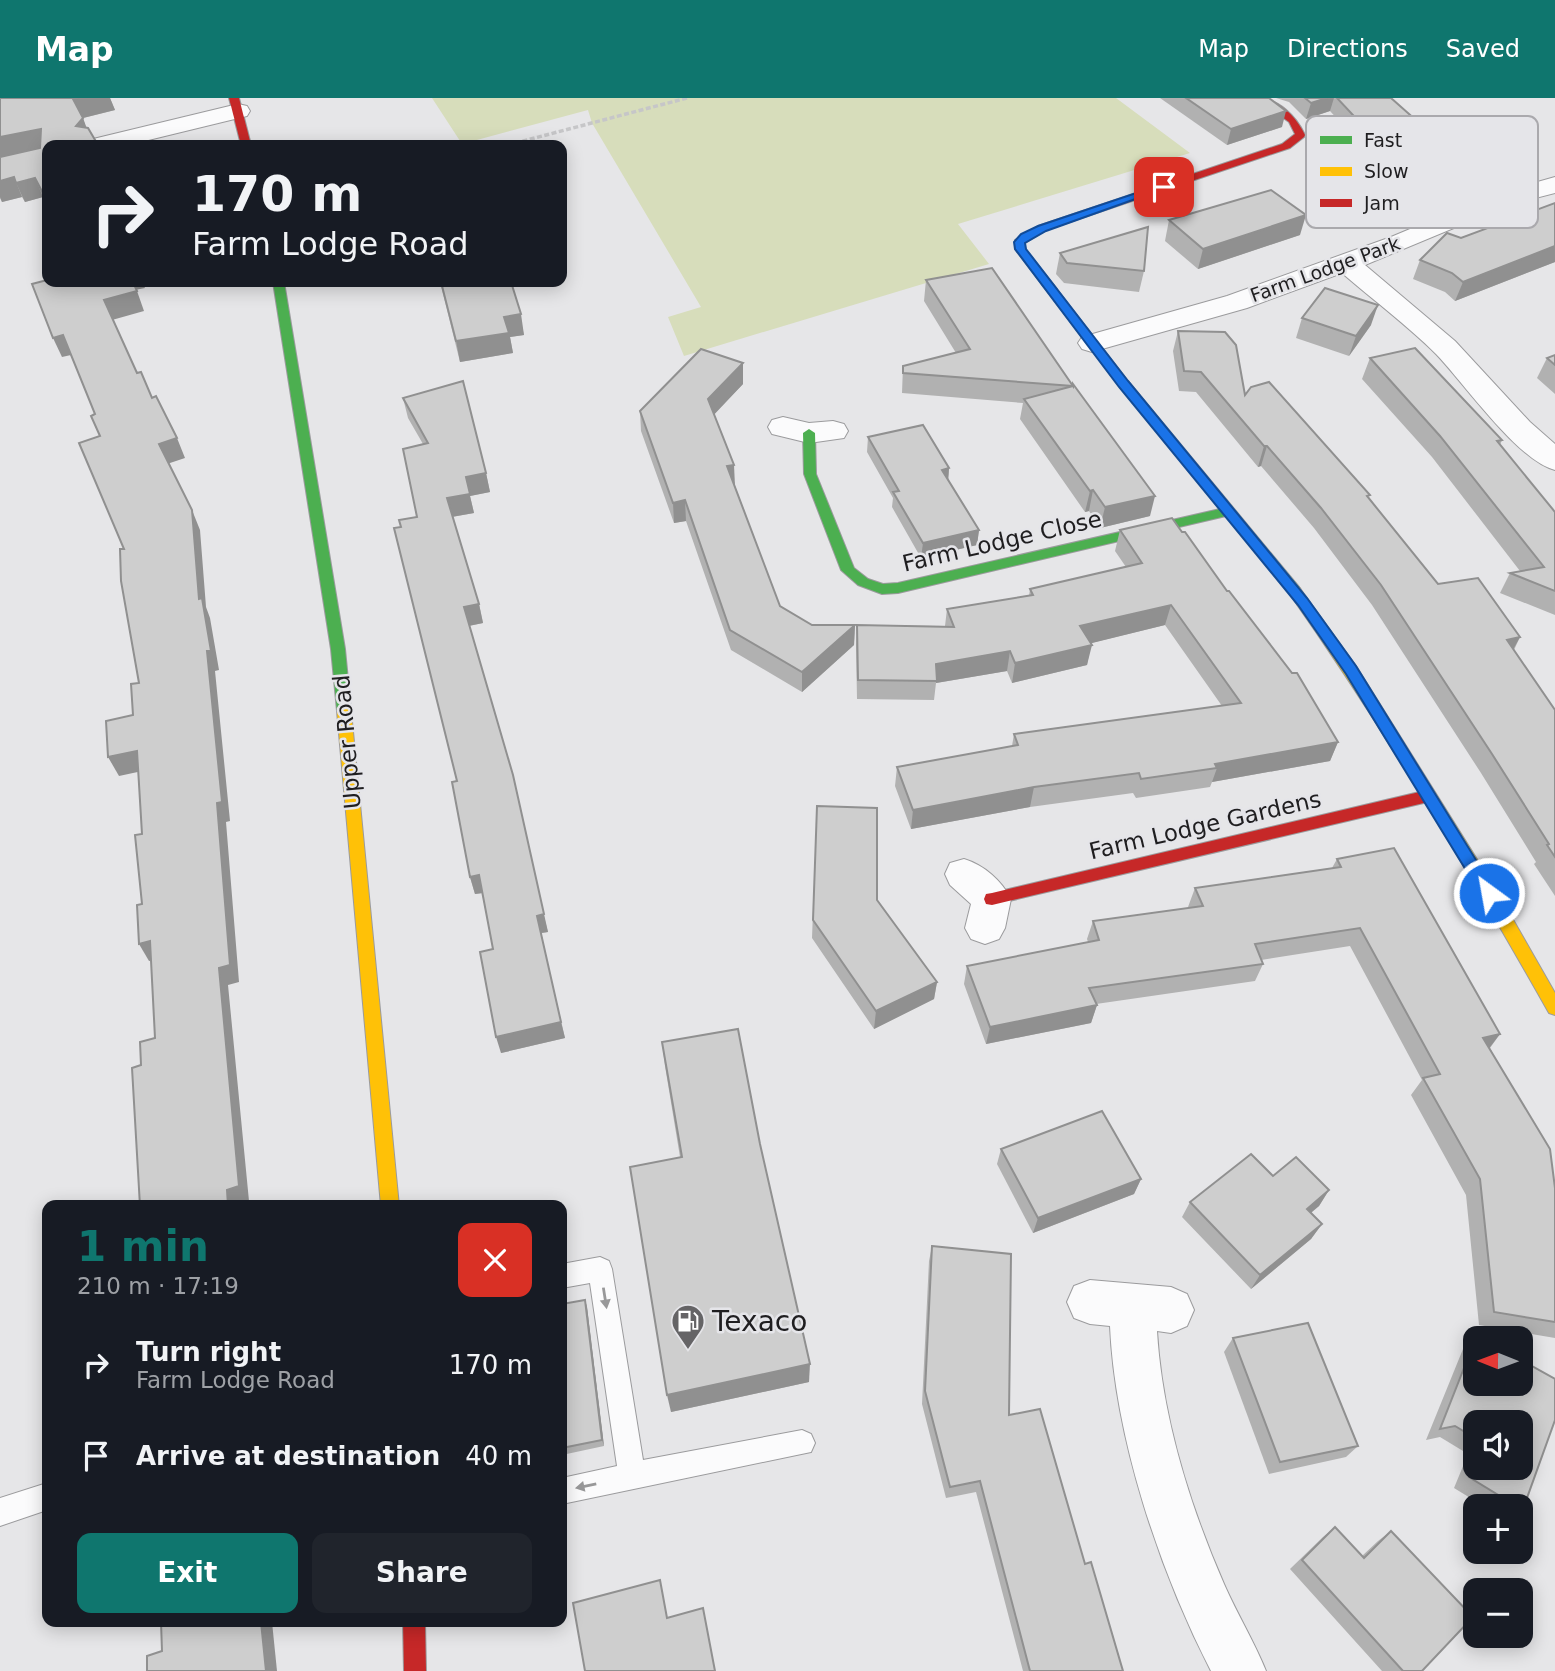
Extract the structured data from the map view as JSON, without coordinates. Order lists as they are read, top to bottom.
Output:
{
  "streets": {
    "street": [
      "Farm Lodge Park",
      "Farm Lodge Close",
      "Upper Road",
      "Farm Lodge Gardens"
    ]
  },
  "places": {
    "fuel station": ["Texaco"]
  },
  "legend": ["Fast", "Slow", "Jam"],
  "north": "left",
  "page": {
    "header": "Map",
    "nav": ["Map", "Directions", "Saved"],
    "turn": ["170 m", "Farm Lodge Road"],
    "heading": ["1 min", "210 m · 17:19"],
    "list": [
      {
        "name": "Turn right",
        "note": "Farm Lodge Road",
        "value": "170 m"
      },
      {
        "name": "Arrive at destination",
        "value": "40 m"
      }
    ],
    "map_buttons": ["+", "−"],
    "buttons": ["Exit", "Share"]
  }
}
